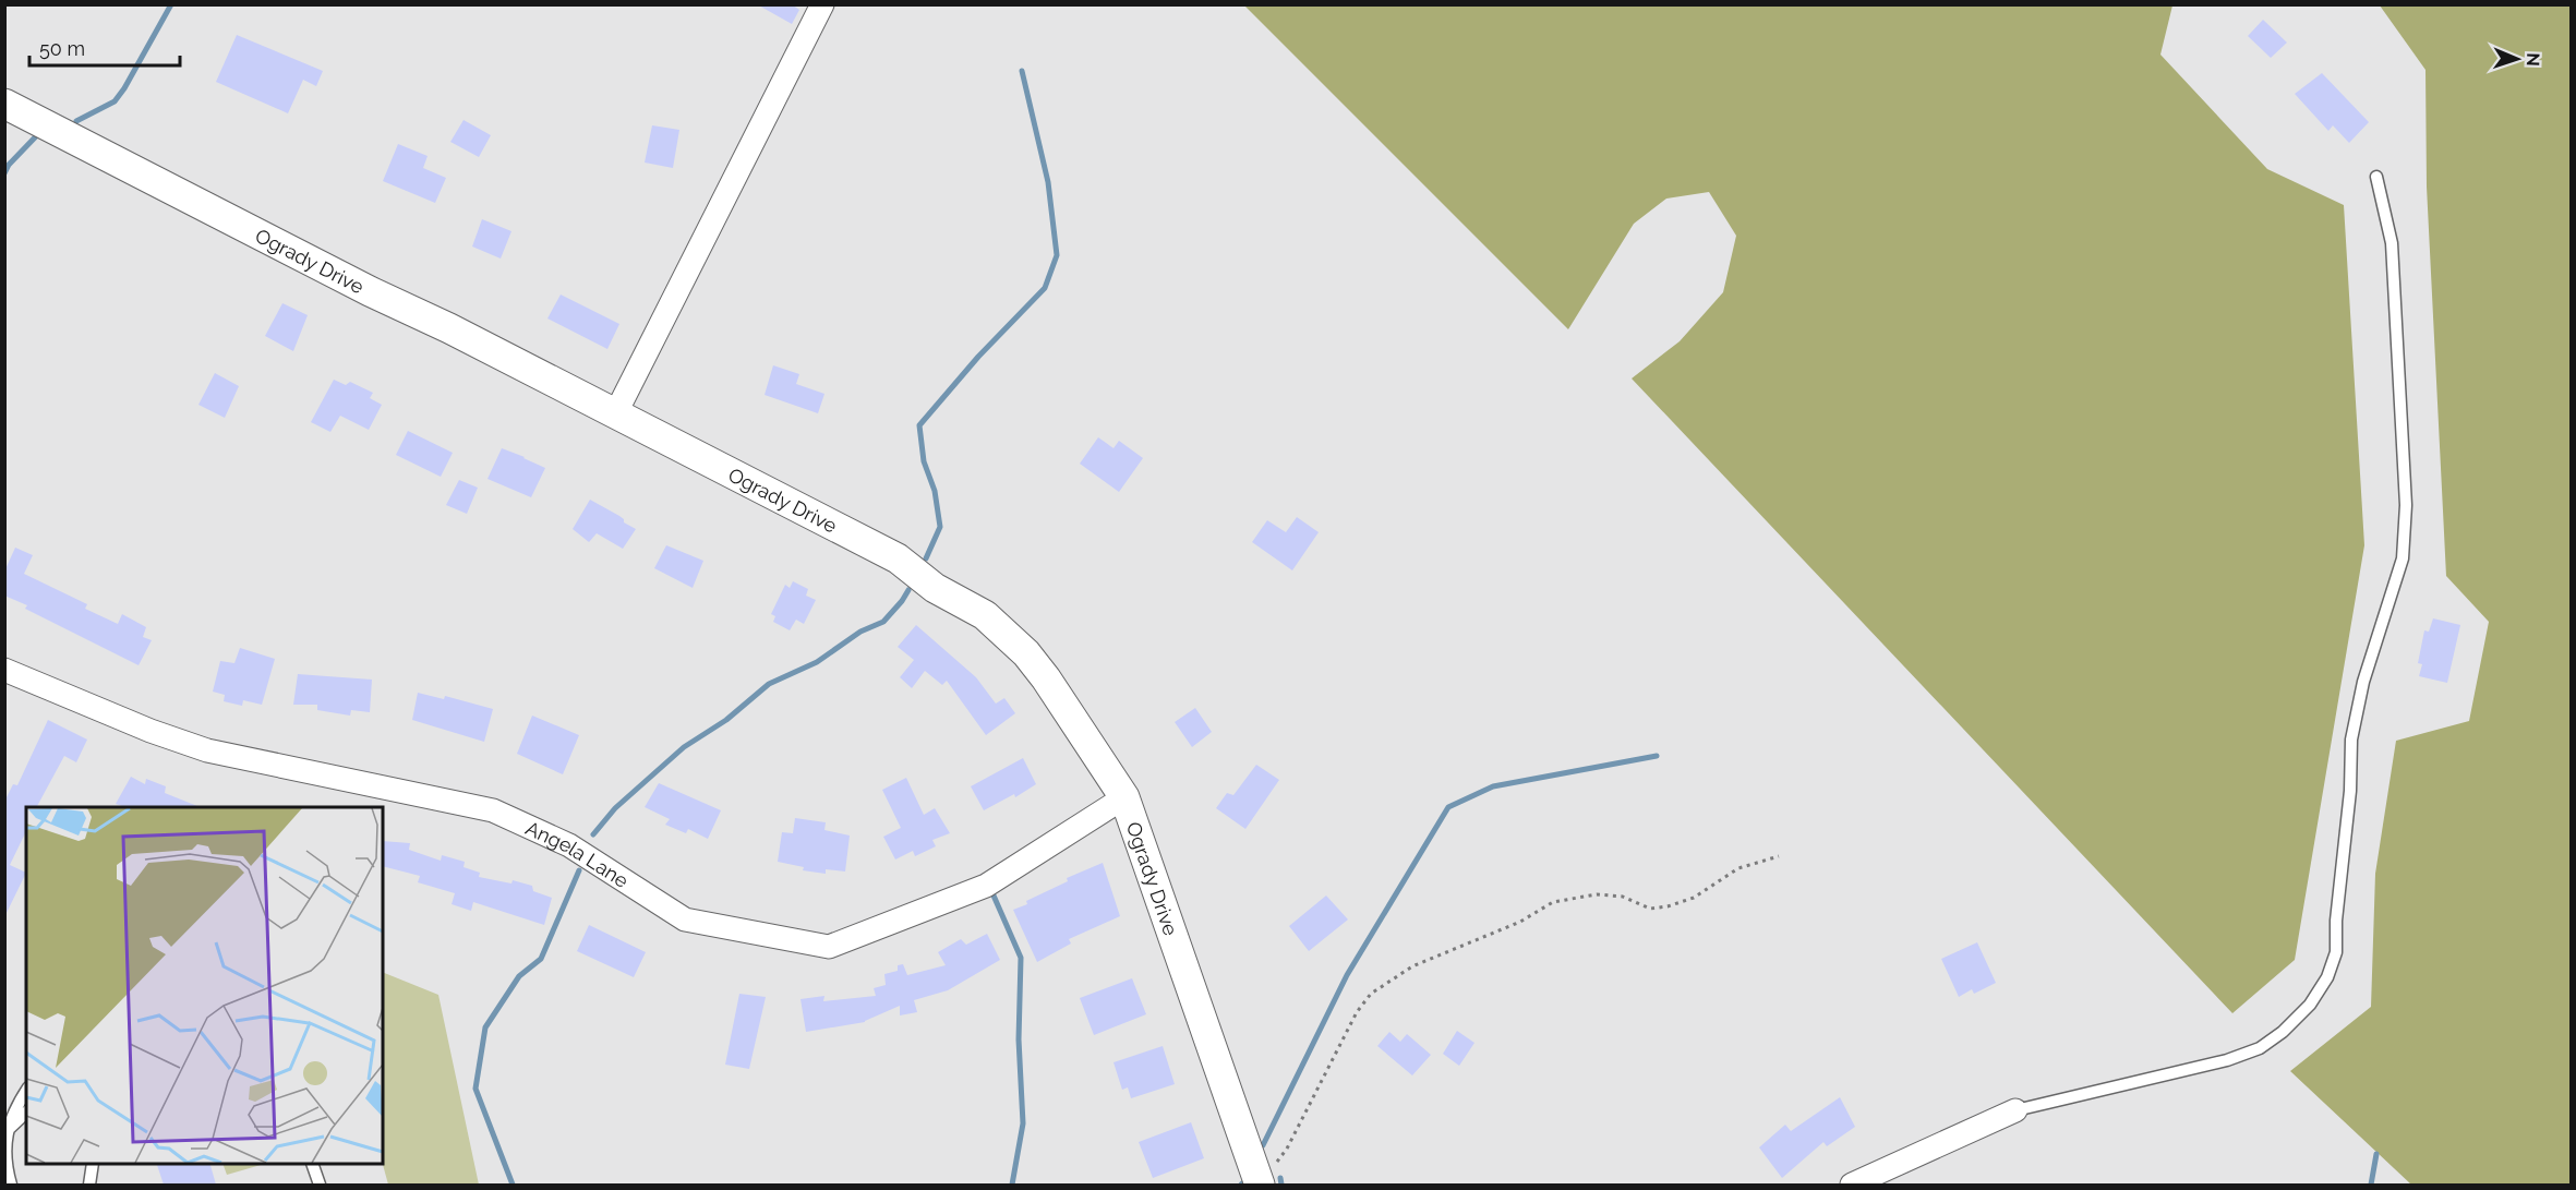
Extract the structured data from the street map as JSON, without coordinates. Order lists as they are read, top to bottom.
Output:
{
  "streets": {
    "street": ["Ogrady Drive", "Angela Lane"]
  },
  "crossings": [
    ["Ogrady Drive", "Angela Lane"]
  ],
  "scale_bar": "50 m",
  "north": "right"
}
